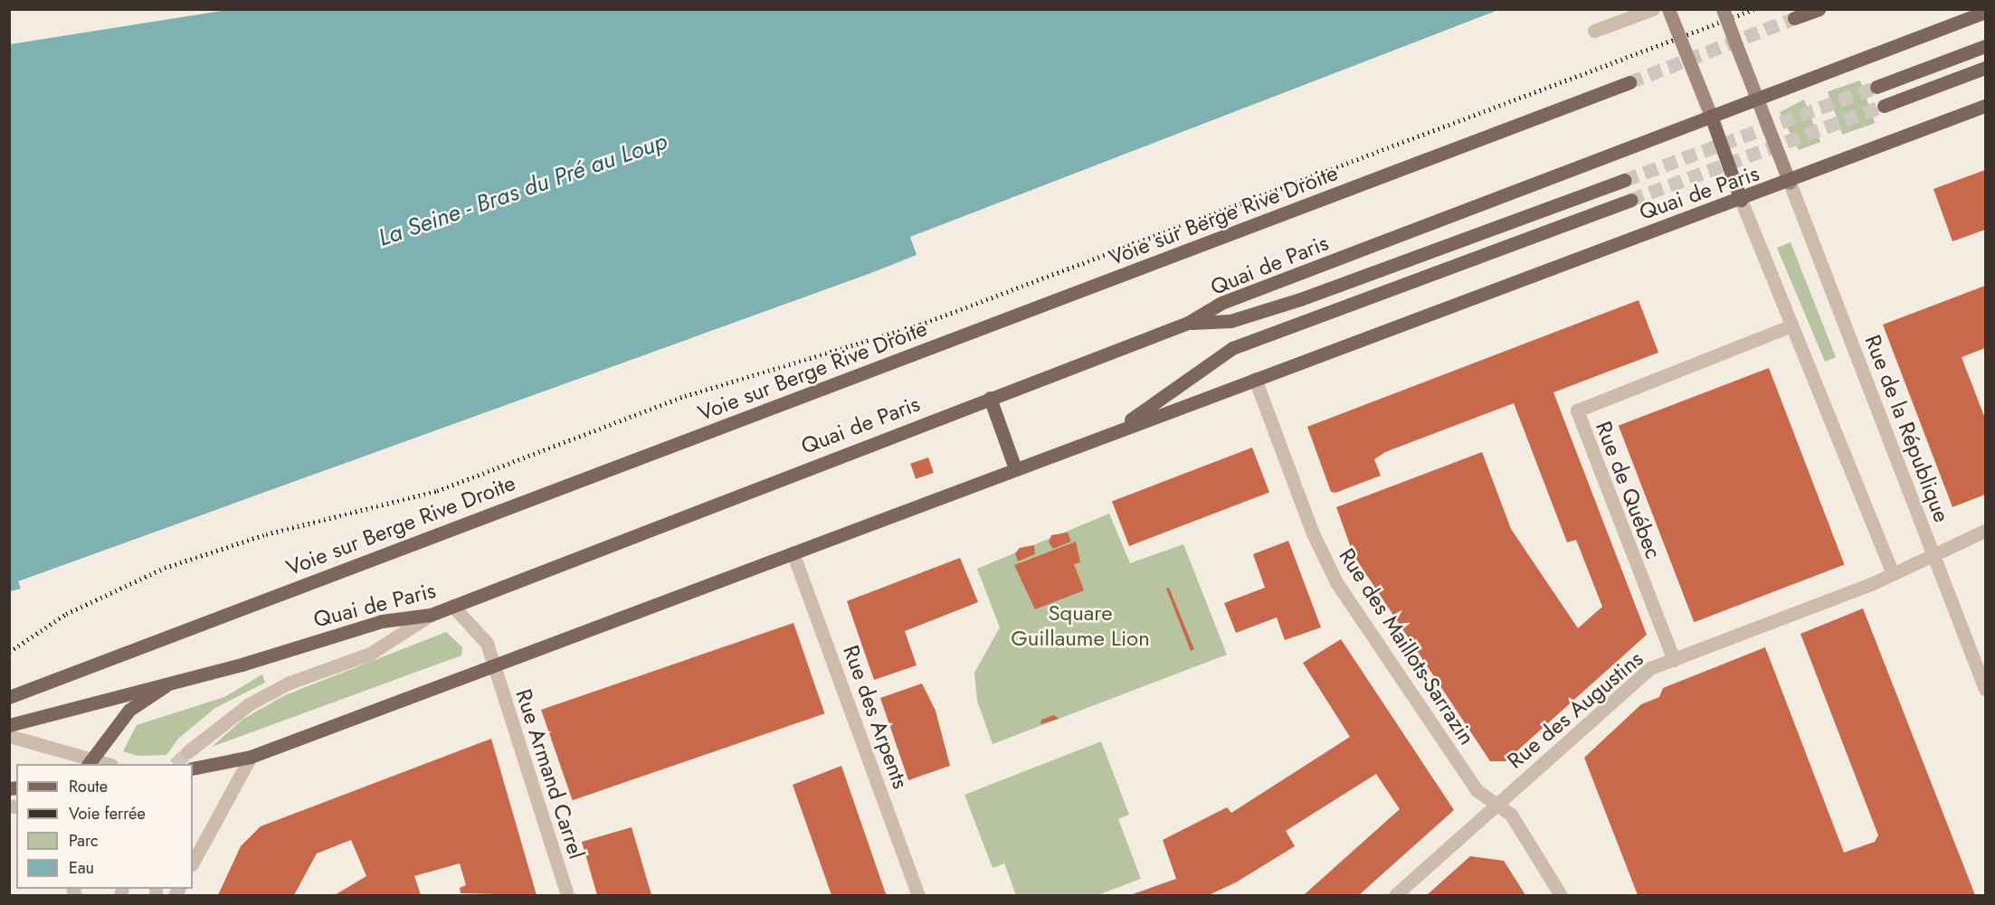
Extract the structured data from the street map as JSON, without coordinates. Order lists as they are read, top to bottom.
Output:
{
  "streets": {
    "main road": ["Quai de Paris", "Voie sur Berge Rive Droite"],
    "street": [
      "Rue de la République",
      "Rue de Québec",
      "Rue des Maillots-Sarrazin",
      "Rue des Augustins",
      "Rue des Arpents",
      "Rue Armand Carrel"
    ]
  },
  "crossings": [
    ["Quai de Paris", "Rue de la République"],
    ["Quai de Paris", "Rue des Maillots-Sarrazin"],
    ["Quai de Paris", "Rue des Arpents"],
    ["Quai de Paris", "Rue Armand Carrel"],
    ["Rue de la République", "Rue des Augustins"],
    ["Rue de Québec", "Rue des Augustins"],
    ["Rue des Maillots-Sarrazin", "Rue des Augustins"]
  ],
  "water": ["La Seine - Bras du Pré au Loup"],
  "parks": ["Square Guillaume Lion"],
  "legend": [
    "Route",
    "Voie ferrée",
    "Parc",
    "Eau"
  ]
}
